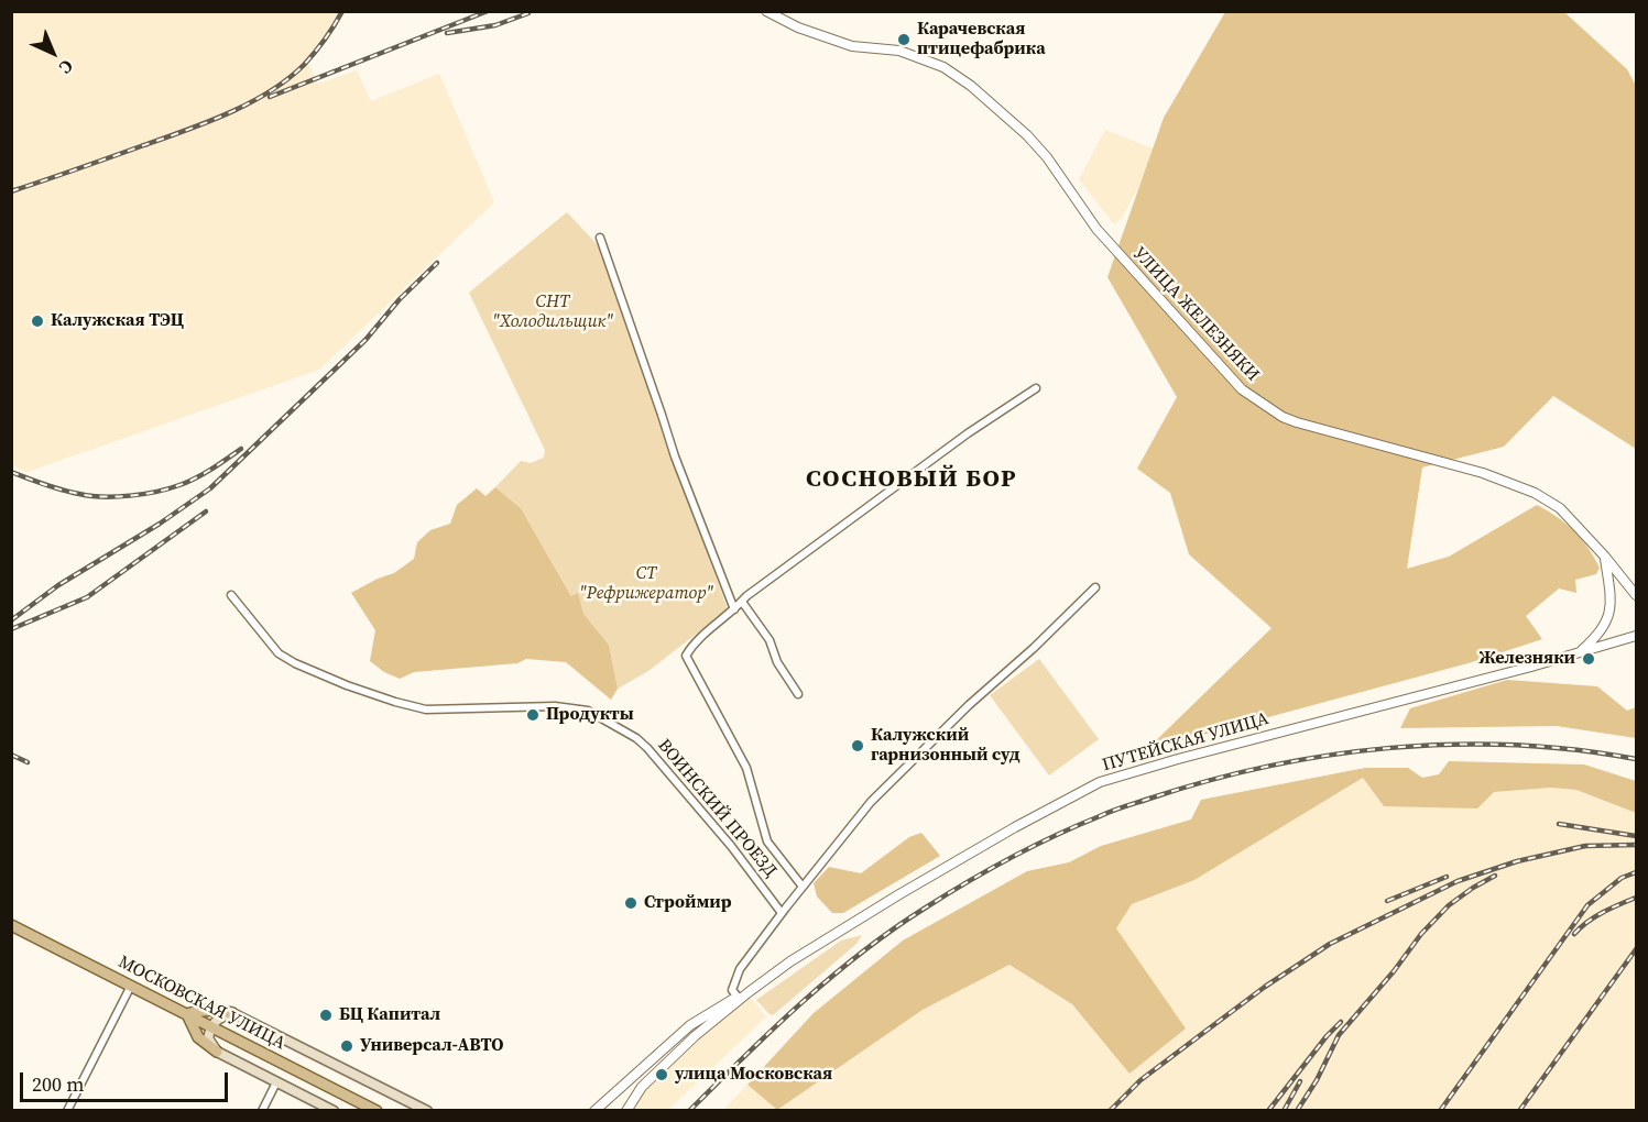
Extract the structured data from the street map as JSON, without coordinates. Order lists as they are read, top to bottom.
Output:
{
  "streets": {
    "main road": ["МОСКОВСКАЯ УЛИЦА"],
    "street": ["УЛИЦА ЖЕЛЕЗНЯКИ", "ПУТЕЙСКАЯ УЛИЦА", "ВОИНСКИЙ ПРОЕЗД"]
  },
  "districts": ["СОСНОВЫЙ БОР"],
  "parks": ["СНТ \"Холодильщик\"", "СТ \"Рефрижератор\""],
  "places": [
    "Карачевская птицефабрика",
    "Калужская ТЭЦ",
    "Железняки",
    "Продукты",
    "Калужский гарнизонный суд",
    "Строймир",
    "БЦ Капитал",
    "Универсал-АВТО",
    "улица Московская"
  ],
  "scale_bar": "200 m",
  "north": "bottom right"
}
